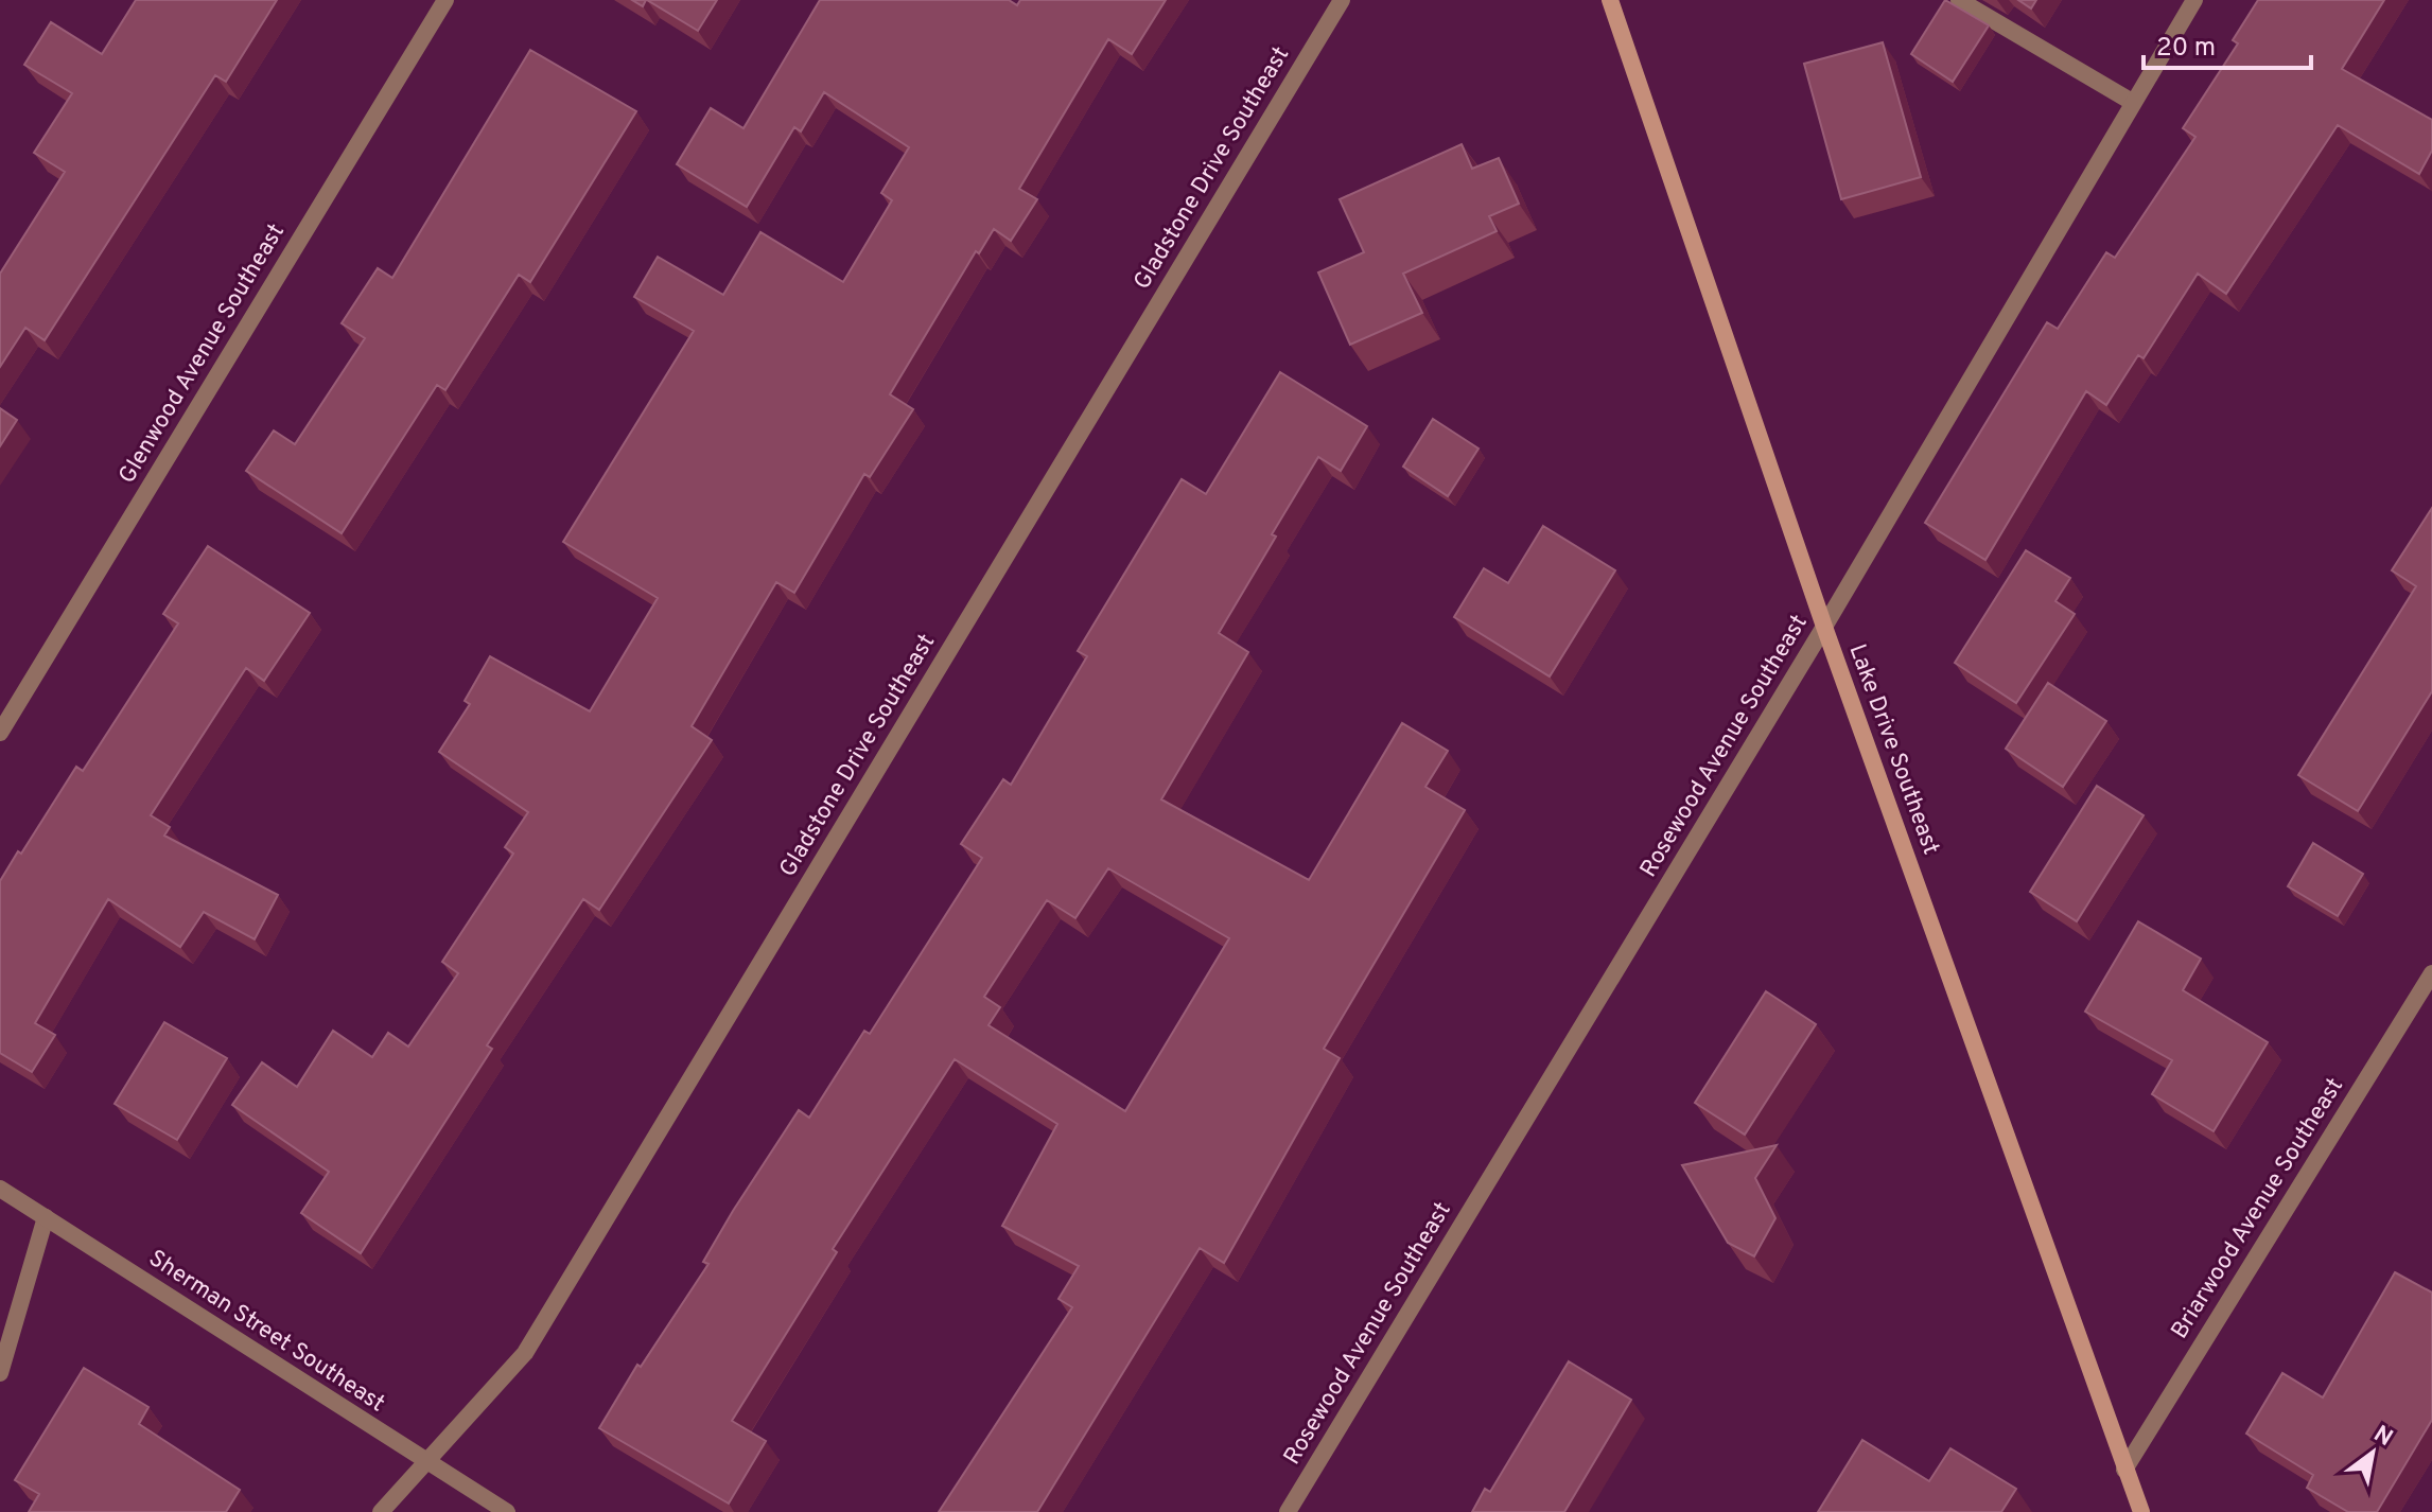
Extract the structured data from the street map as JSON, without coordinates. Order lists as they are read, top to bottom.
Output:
{
  "streets": {
    "main road": ["Lake Drive Southeast"],
    "street": [
      "Gladstone Drive Southeast",
      "Glenwood Avenue Southeast",
      "Rosewood Avenue Southeast",
      "Briarwood Avenue Southeast",
      "Sherman Street Southeast"
    ]
  },
  "crossings": [
    ["Gladstone Drive Southeast", "Sherman Street Southeast"],
    ["Rosewood Avenue Southeast", "Lake Drive Southeast"],
    ["Lake Drive Southeast", "Briarwood Avenue Southeast"]
  ],
  "scale_bar": "20 m",
  "north": "top right"
}
